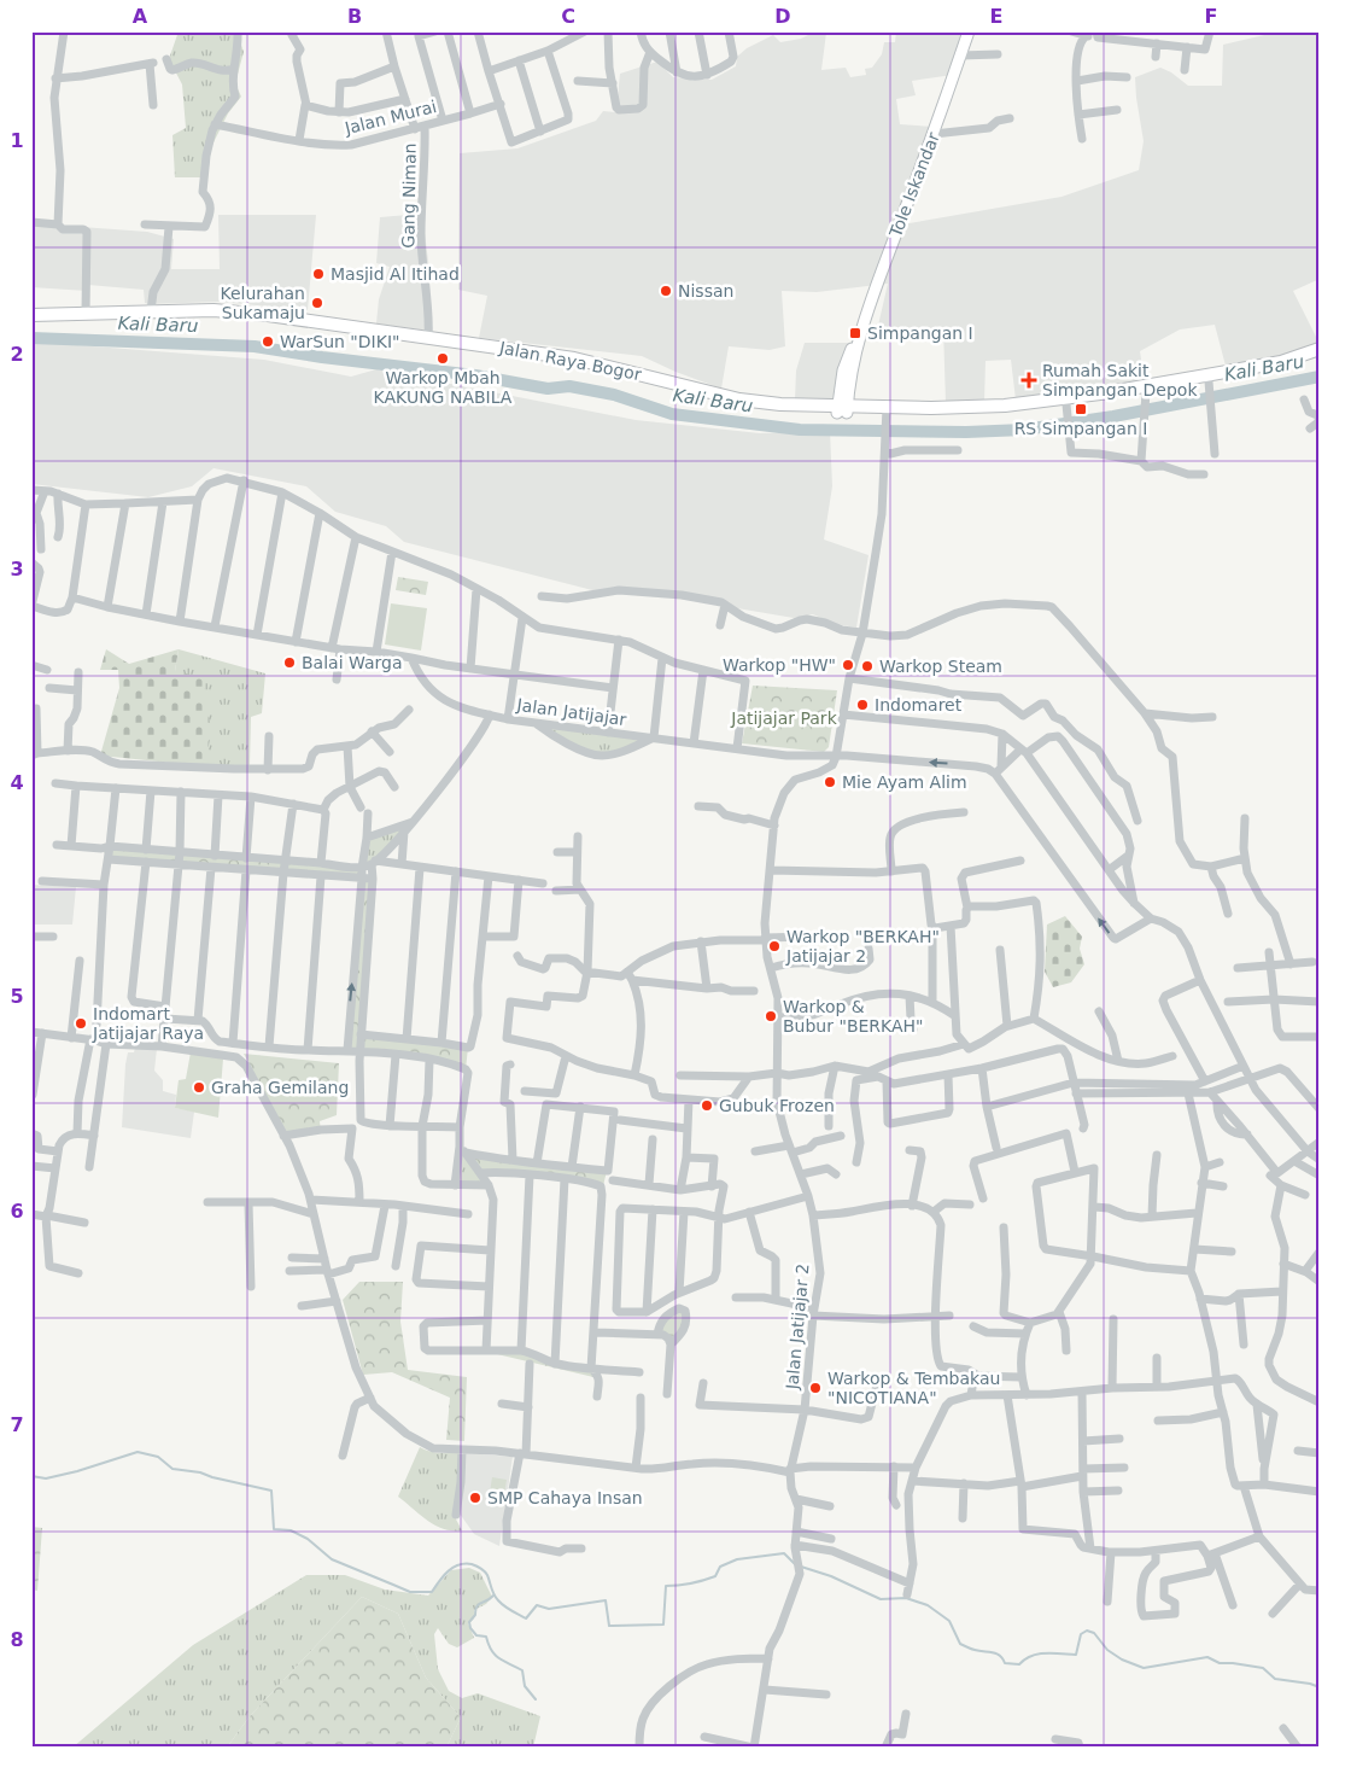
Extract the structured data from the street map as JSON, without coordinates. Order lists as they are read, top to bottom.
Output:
{
  "streets": {
    "highway": ["Jalan Raya Bogor"],
    "main road": ["Tole Iskandar"],
    "street": [
      "Jalan Murai",
      "Gang Niman",
      "Jalan Jatijajar",
      "Jalan Jatijajar 2"
    ]
  },
  "crossings": [
    ["Jalan Murai", "Gang Niman"],
    ["Tole Iskandar", "Jalan Raya Bogor"],
    ["Gang Niman", "Jalan Raya Bogor"],
    ["Jalan Jatijajar", "Jalan Jatijajar 2"]
  ],
  "water": ["Kali Baru"],
  "parks": ["Jatijajar Park"],
  "places": {
    "other": [
      "Masjid Al Itihad",
      "Nissan",
      "Kelurahan Sukamaju",
      "WarSun \"DIKI\"",
      "Warkop Mbah KAKUNG NABILA",
      "Balai Warga",
      "Warkop \"HW\"",
      "Warkop Steam",
      "Indomaret",
      "Mie Ayam Alim",
      "Warkop \"BERKAH\" Jatijajar 2",
      "Warkop & Bubur \"BERKAH\"",
      "Indomart Jatijajar Raya",
      "Graha Gemilang",
      "Gubuk Frozen",
      "Warkop & Tembakau \"NICOTIANA\"",
      "SMP Cahaya Insan"
    ],
    "transit": ["Simpangan I", "RS Simpangan I"],
    "health": ["Rumah Sakit Simpangan Depok"]
  },
  "grid": {
    "columns": [
      "A",
      "B",
      "C",
      "D",
      "E",
      "F"
    ],
    "rows": [
      "1",
      "2",
      "3",
      "4",
      "5",
      "6",
      "7",
      "8"
    ]
  }
}
